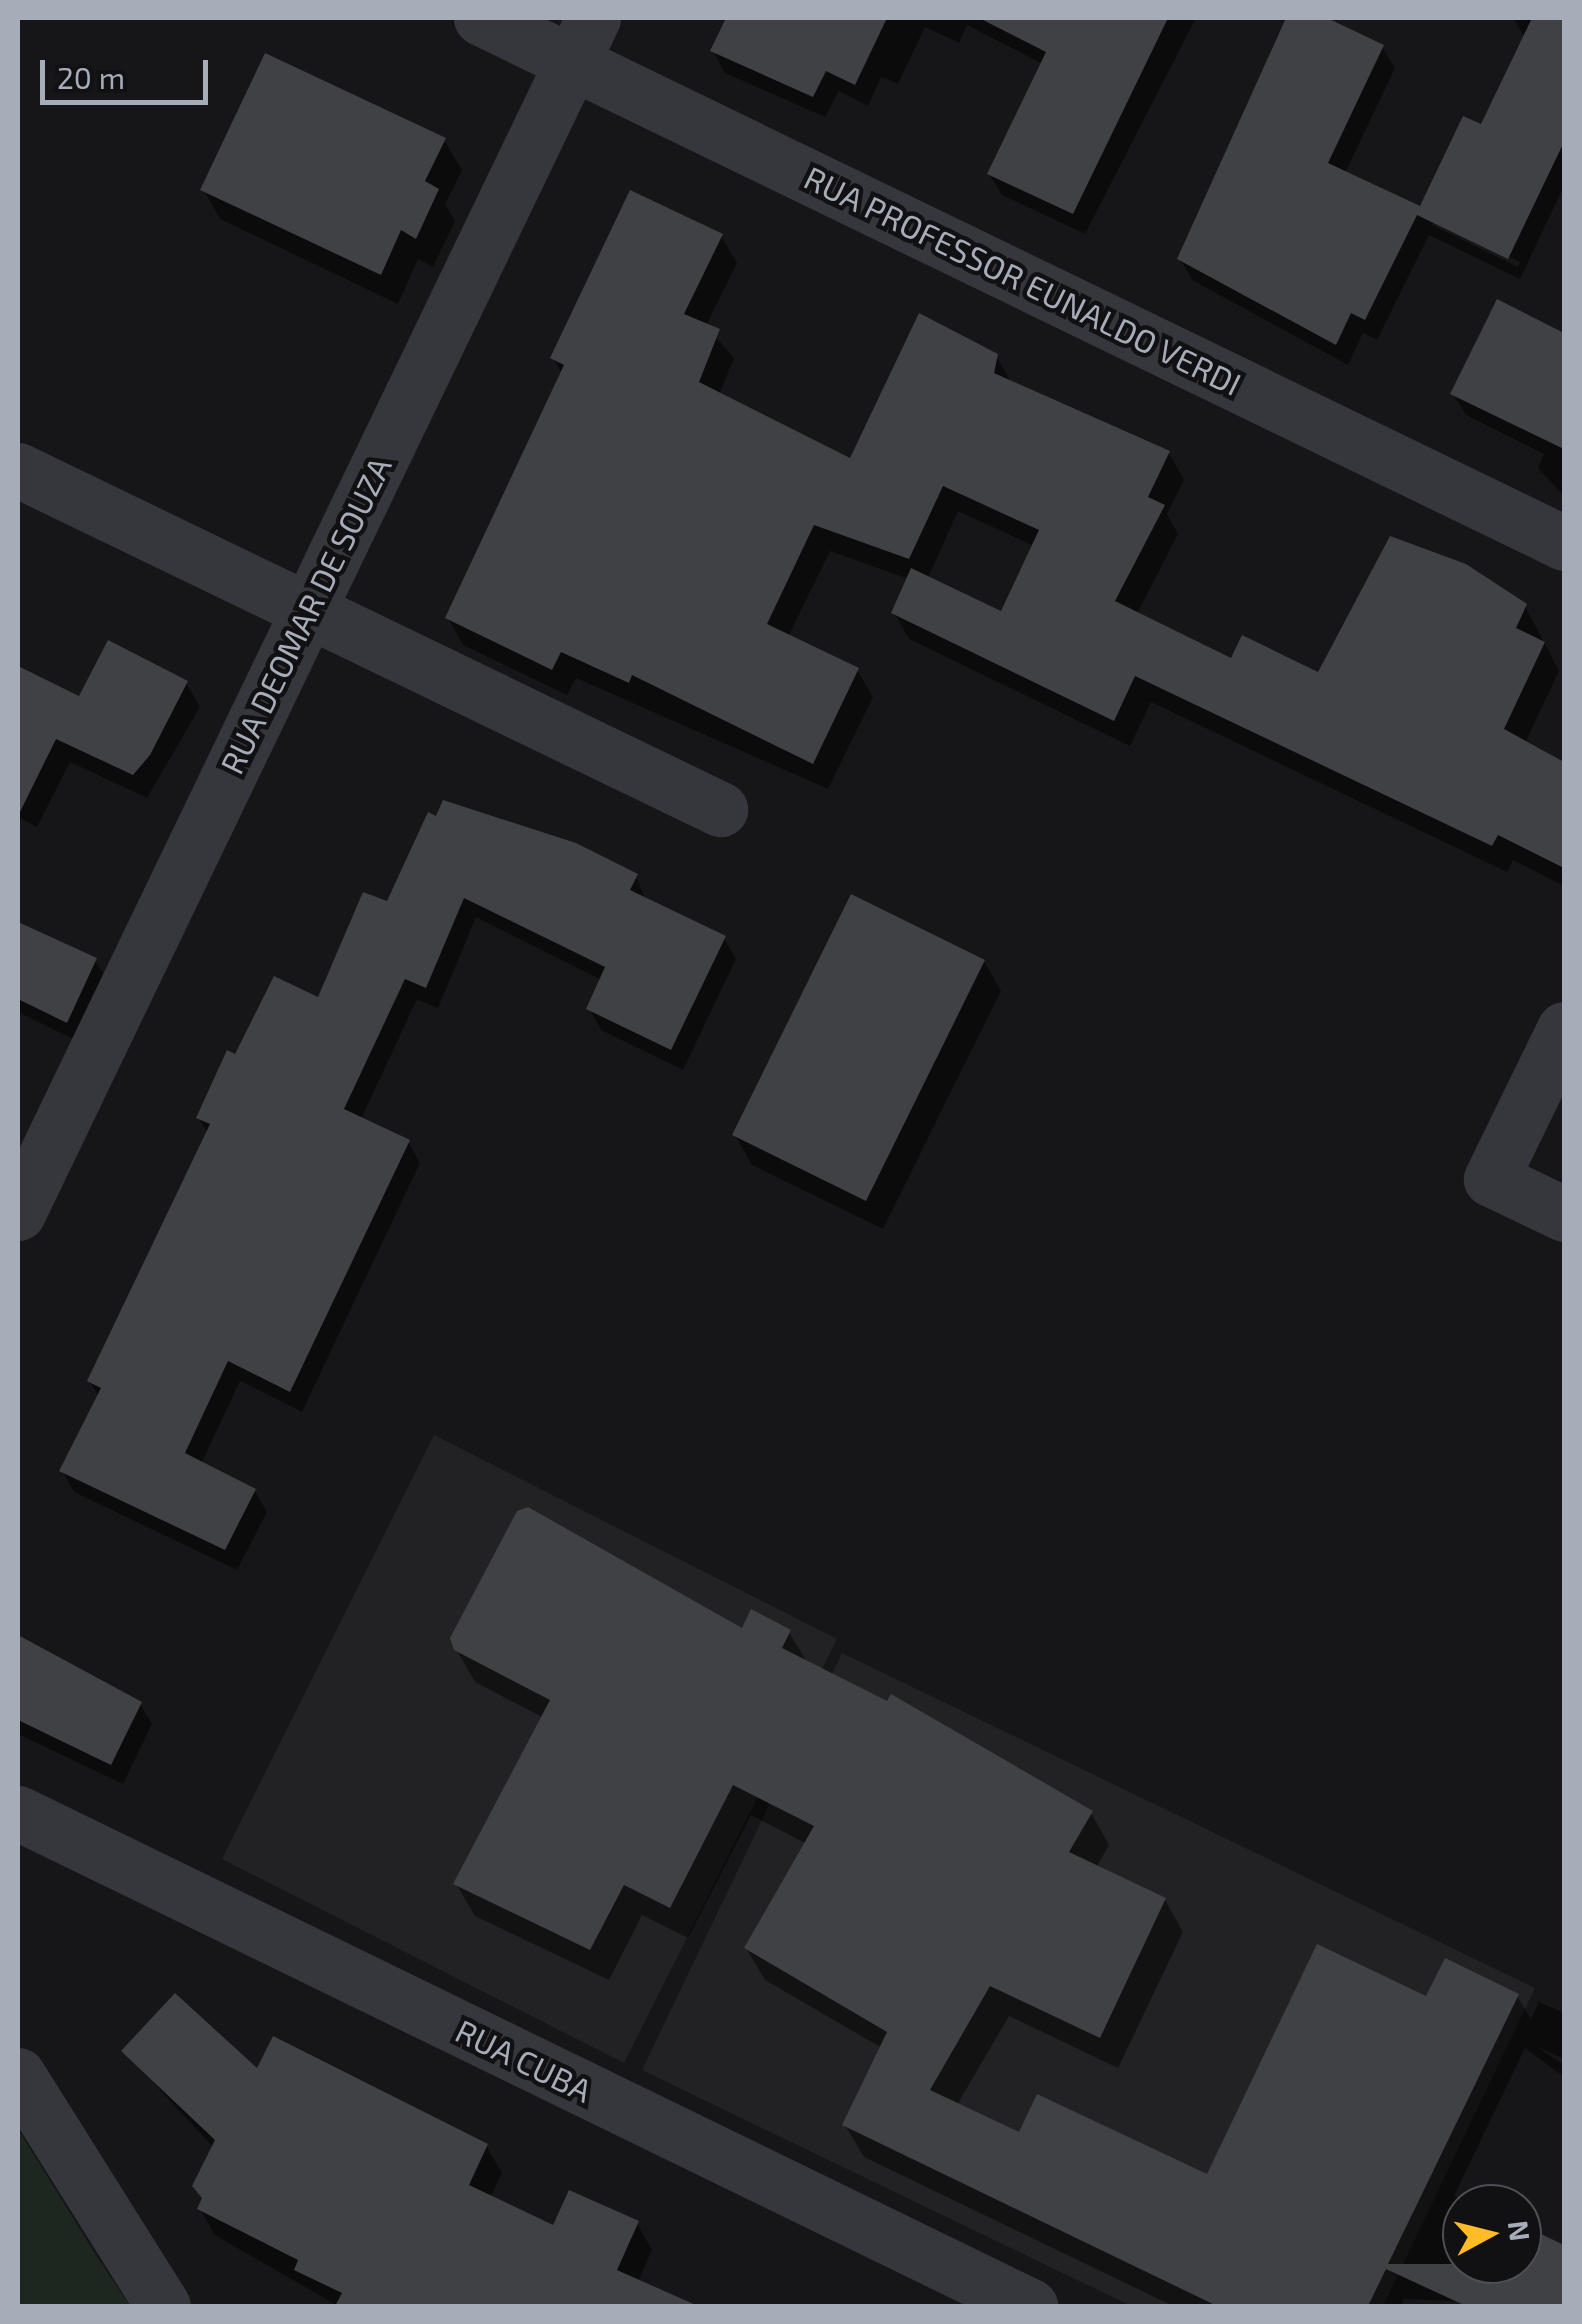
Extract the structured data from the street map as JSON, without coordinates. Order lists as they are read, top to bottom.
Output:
{
  "streets": {
    "street": ["RUA PROFESSOR EUNALDO VERDI", "RUA DEOMAR DE SOUZA", "RUA CUBA"]
  },
  "crossings": [
    ["RUA PROFESSOR EUNALDO VERDI", "RUA DEOMAR DE SOUZA"]
  ],
  "scale_bar": "20 m",
  "north": "right"
}
